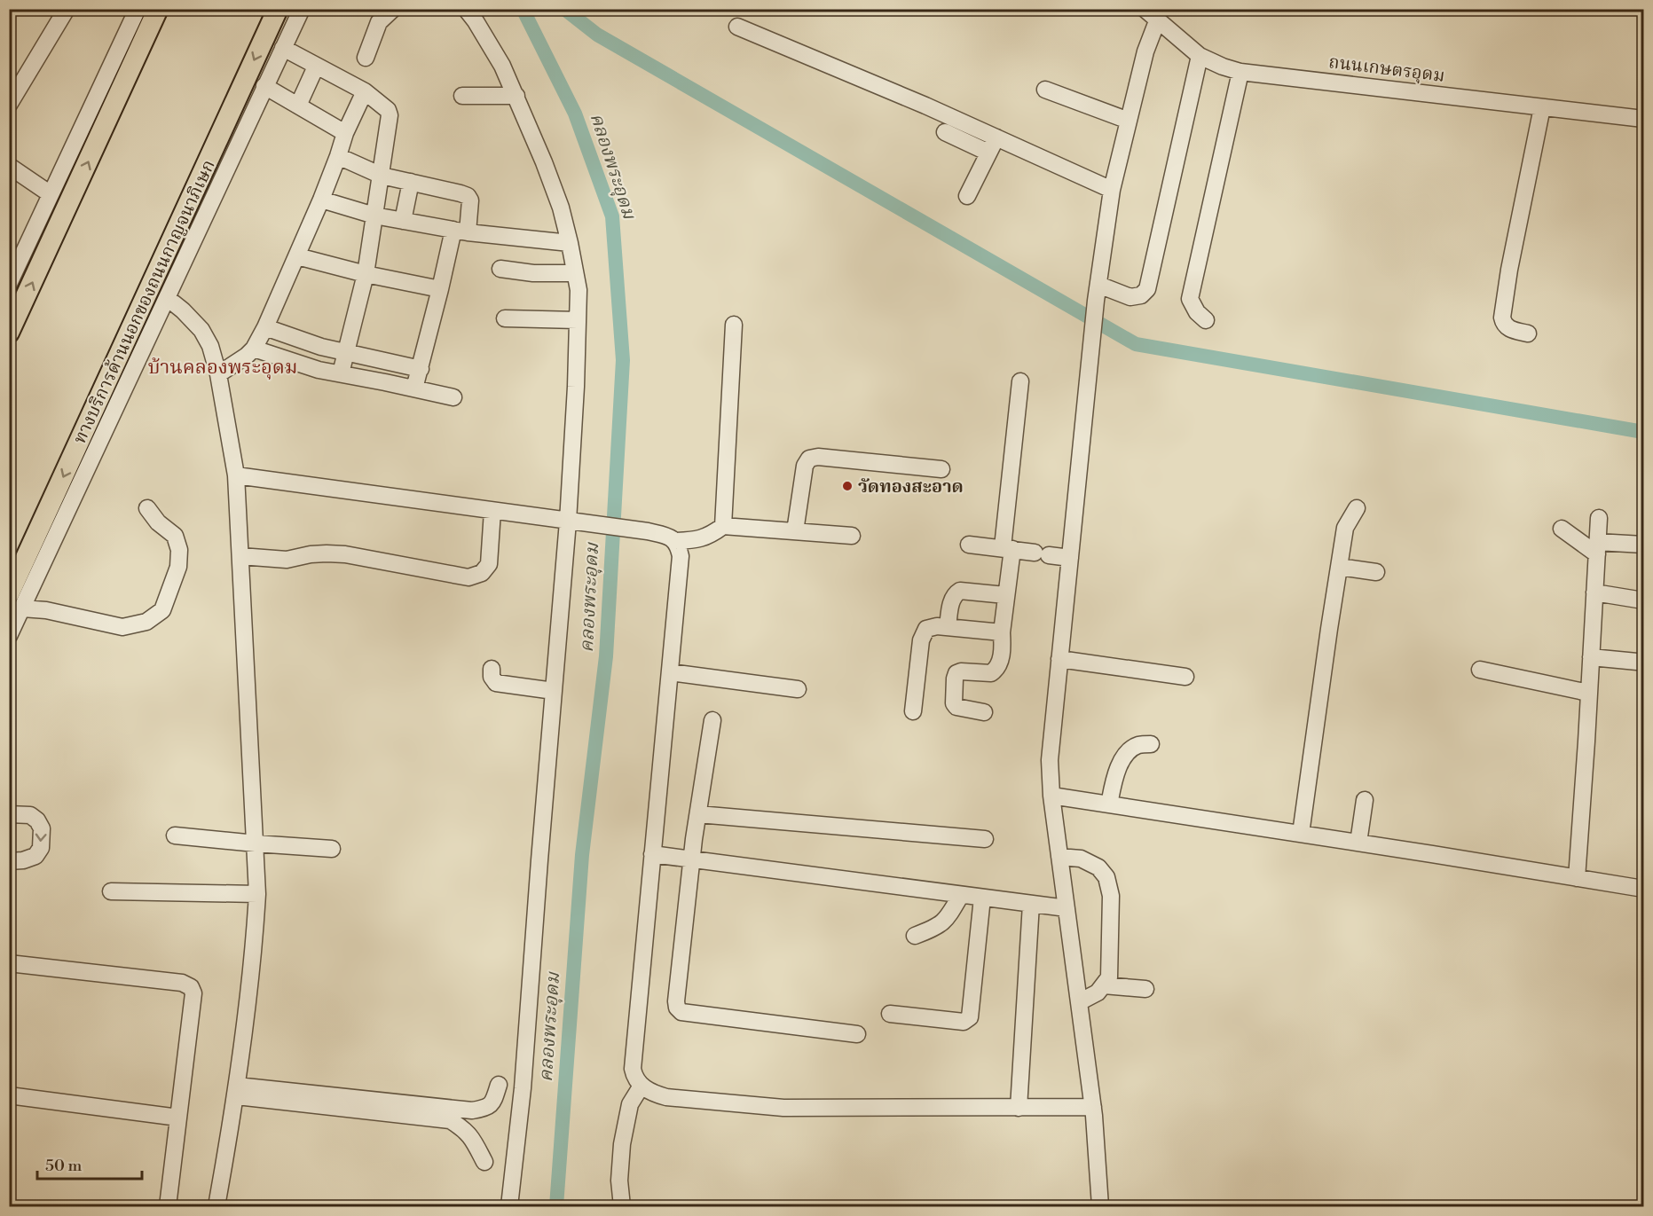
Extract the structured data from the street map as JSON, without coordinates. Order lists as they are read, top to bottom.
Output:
{
  "streets": {
    "main road": ["ทางบริการด้านนอกของถนนกาญจนาภิเษก"],
    "street": ["ถนนเกษตรอุดม"]
  },
  "districts": ["บ้านคลองพระอุดม"],
  "water": ["คลองพระอุดม"],
  "places": ["วัดทองสะอาด"],
  "scale_bar": "50 m"
}
